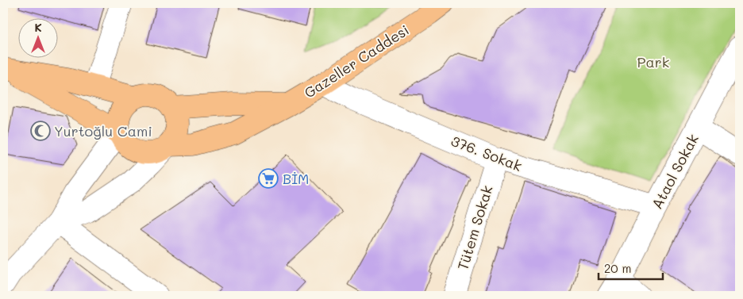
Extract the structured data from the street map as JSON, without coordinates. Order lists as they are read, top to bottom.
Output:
{
  "streets": {
    "main road": ["Gazeller Caddesi"],
    "street": ["376. Sokak", "Ataol Sokak", "Tütem Sokak"]
  },
  "crossings": [
    ["Gazeller Caddesi", "376. Sokak"],
    ["376. Sokak", "Ataol Sokak"],
    ["376. Sokak", "Tütem Sokak"]
  ],
  "parks": ["Park"],
  "places": {
    "mosque": ["Yurtoğlu Cami"],
    "supermarket": ["BİM"]
  },
  "scale_bar": "20 m",
  "north": "top"
}
